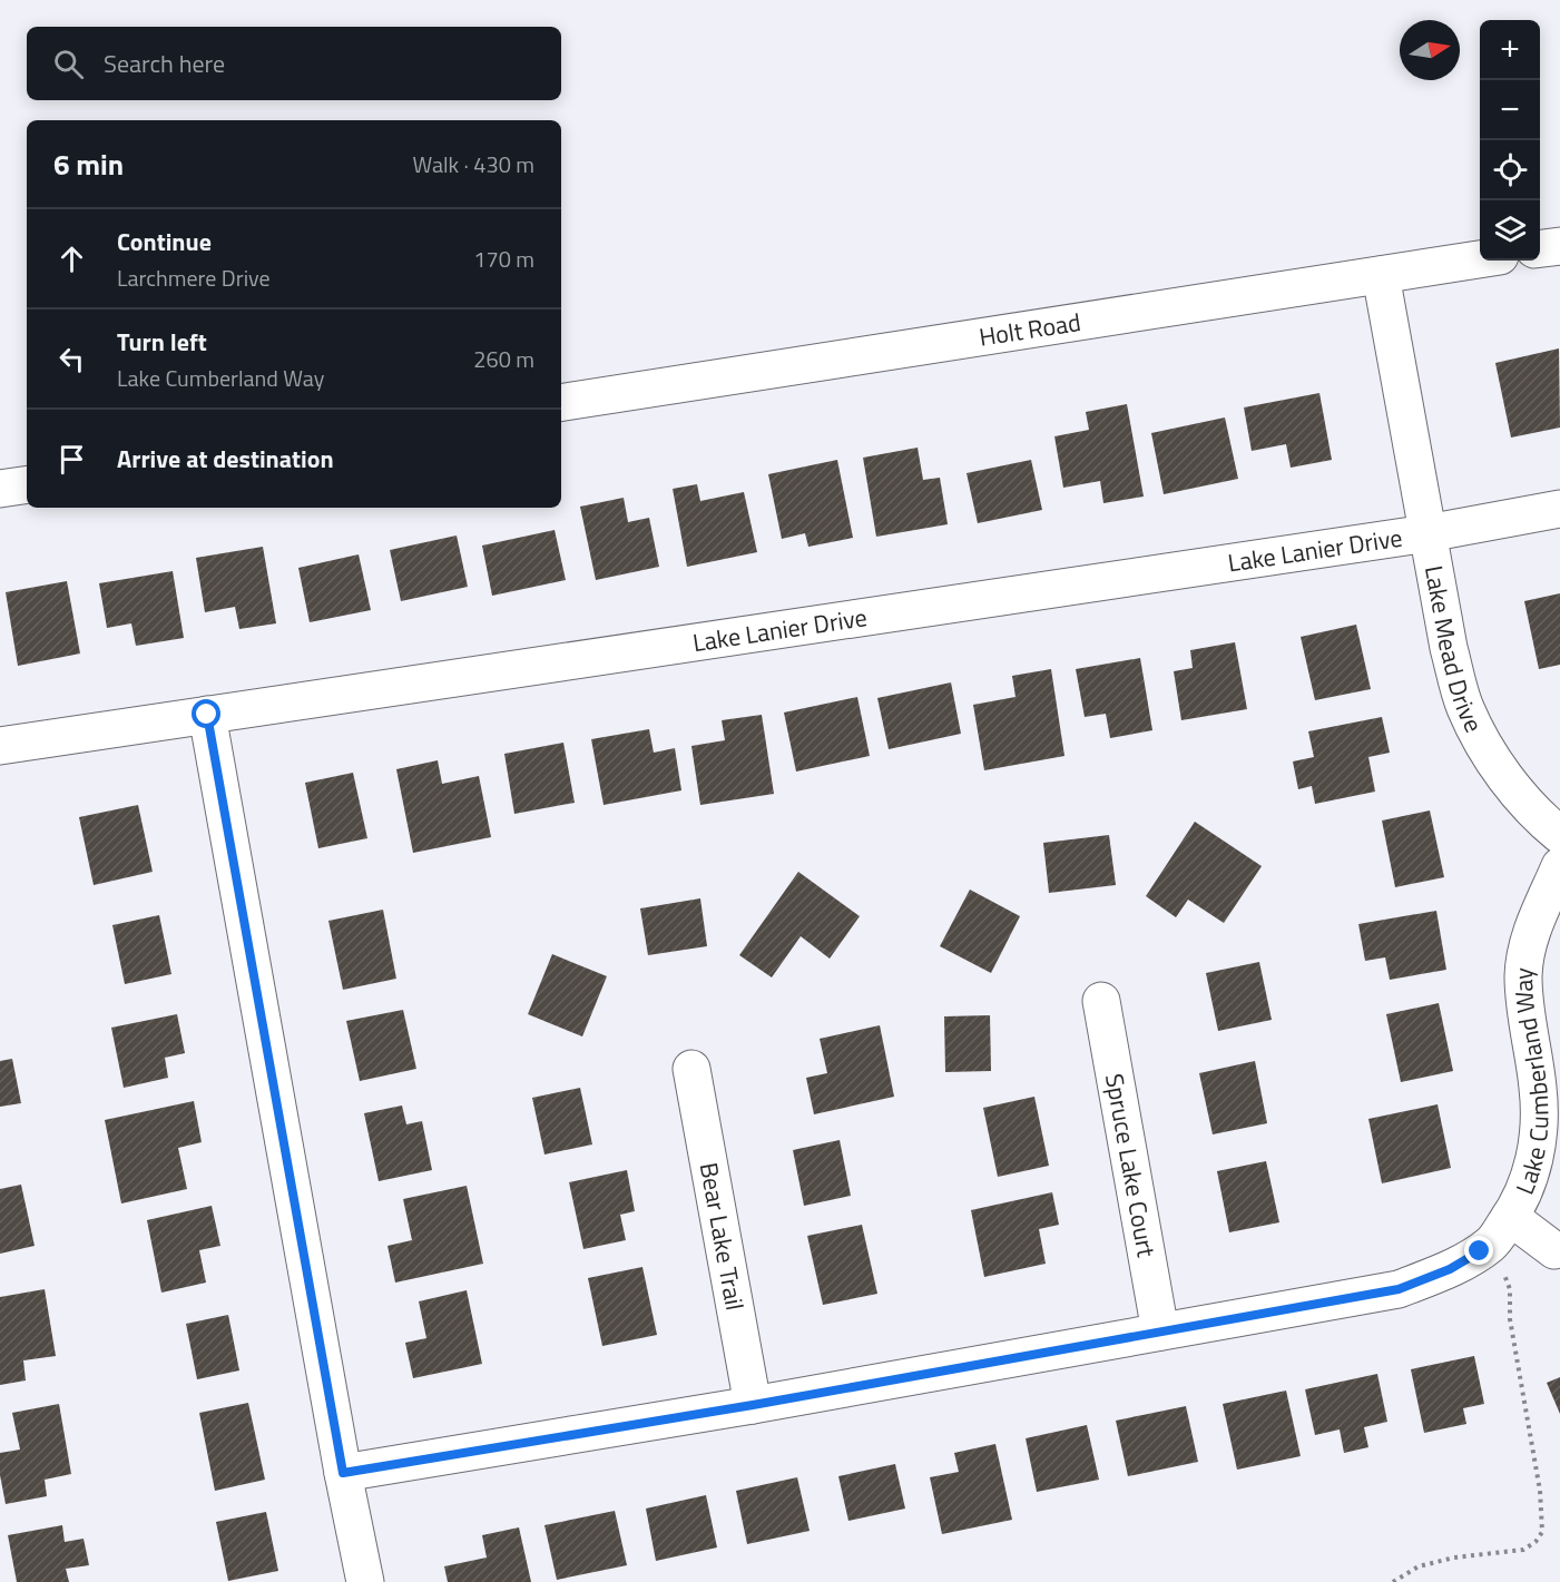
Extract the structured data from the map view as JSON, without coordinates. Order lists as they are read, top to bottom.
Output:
{
  "streets": {
    "street": [
      "Holt Road",
      "Lake Lanier Drive",
      "Lake Mead Drive",
      "Lake Cumberland Way",
      "Spruce Lake Court",
      "Bear Lake Trail"
    ]
  },
  "crossings": [
    ["Holt Road", "Lake Mead Drive"],
    ["Lake Lanier Drive", "Lake Mead Drive"]
  ],
  "north": "right",
  "page": {
    "map_buttons": ["+", "−"],
    "search": "Search here",
    "heading": ["6 min", "Walk · 430 m"],
    "list": [
      ["Continue", "Larchmere Drive", "170 m"],
      ["Turn left", "Lake Cumberland Way", "260 m"],
      "Arrive at destination"
    ]
  }
}
